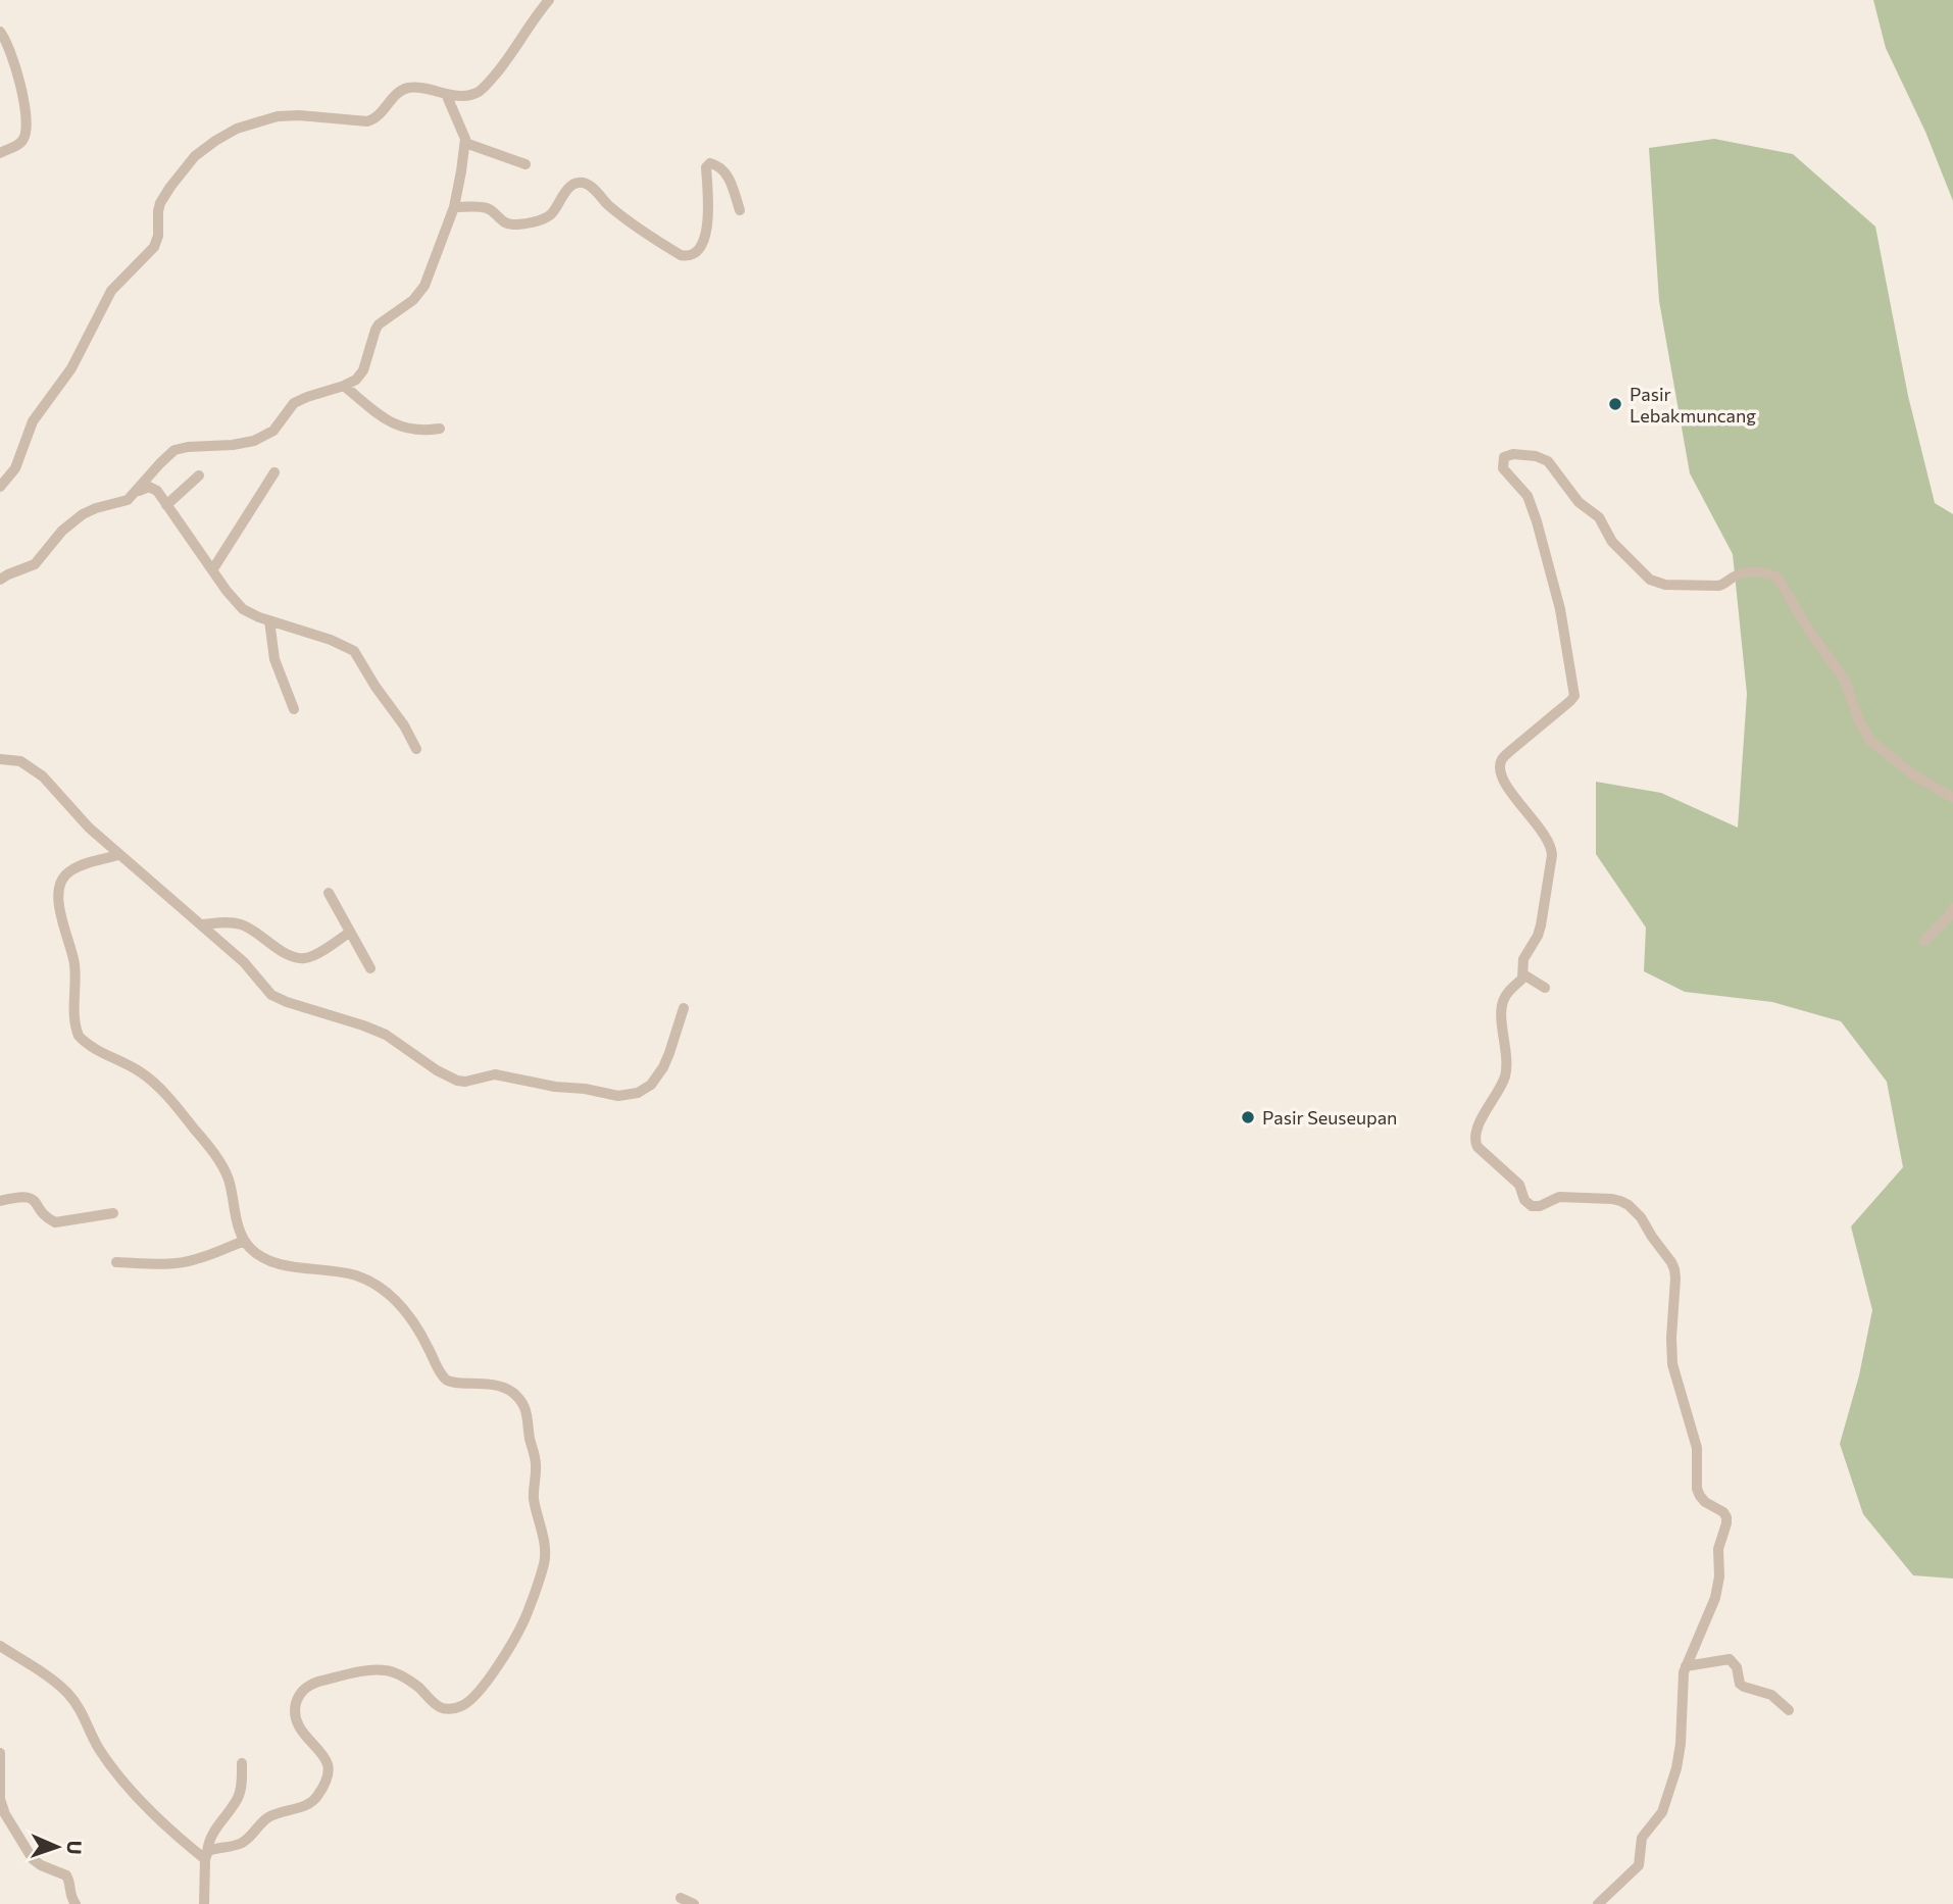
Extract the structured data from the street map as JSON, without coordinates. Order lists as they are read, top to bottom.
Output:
{
  "places": ["Pasir Lebakmuncang", "Pasir Seuseupan"],
  "north": "right"
}
